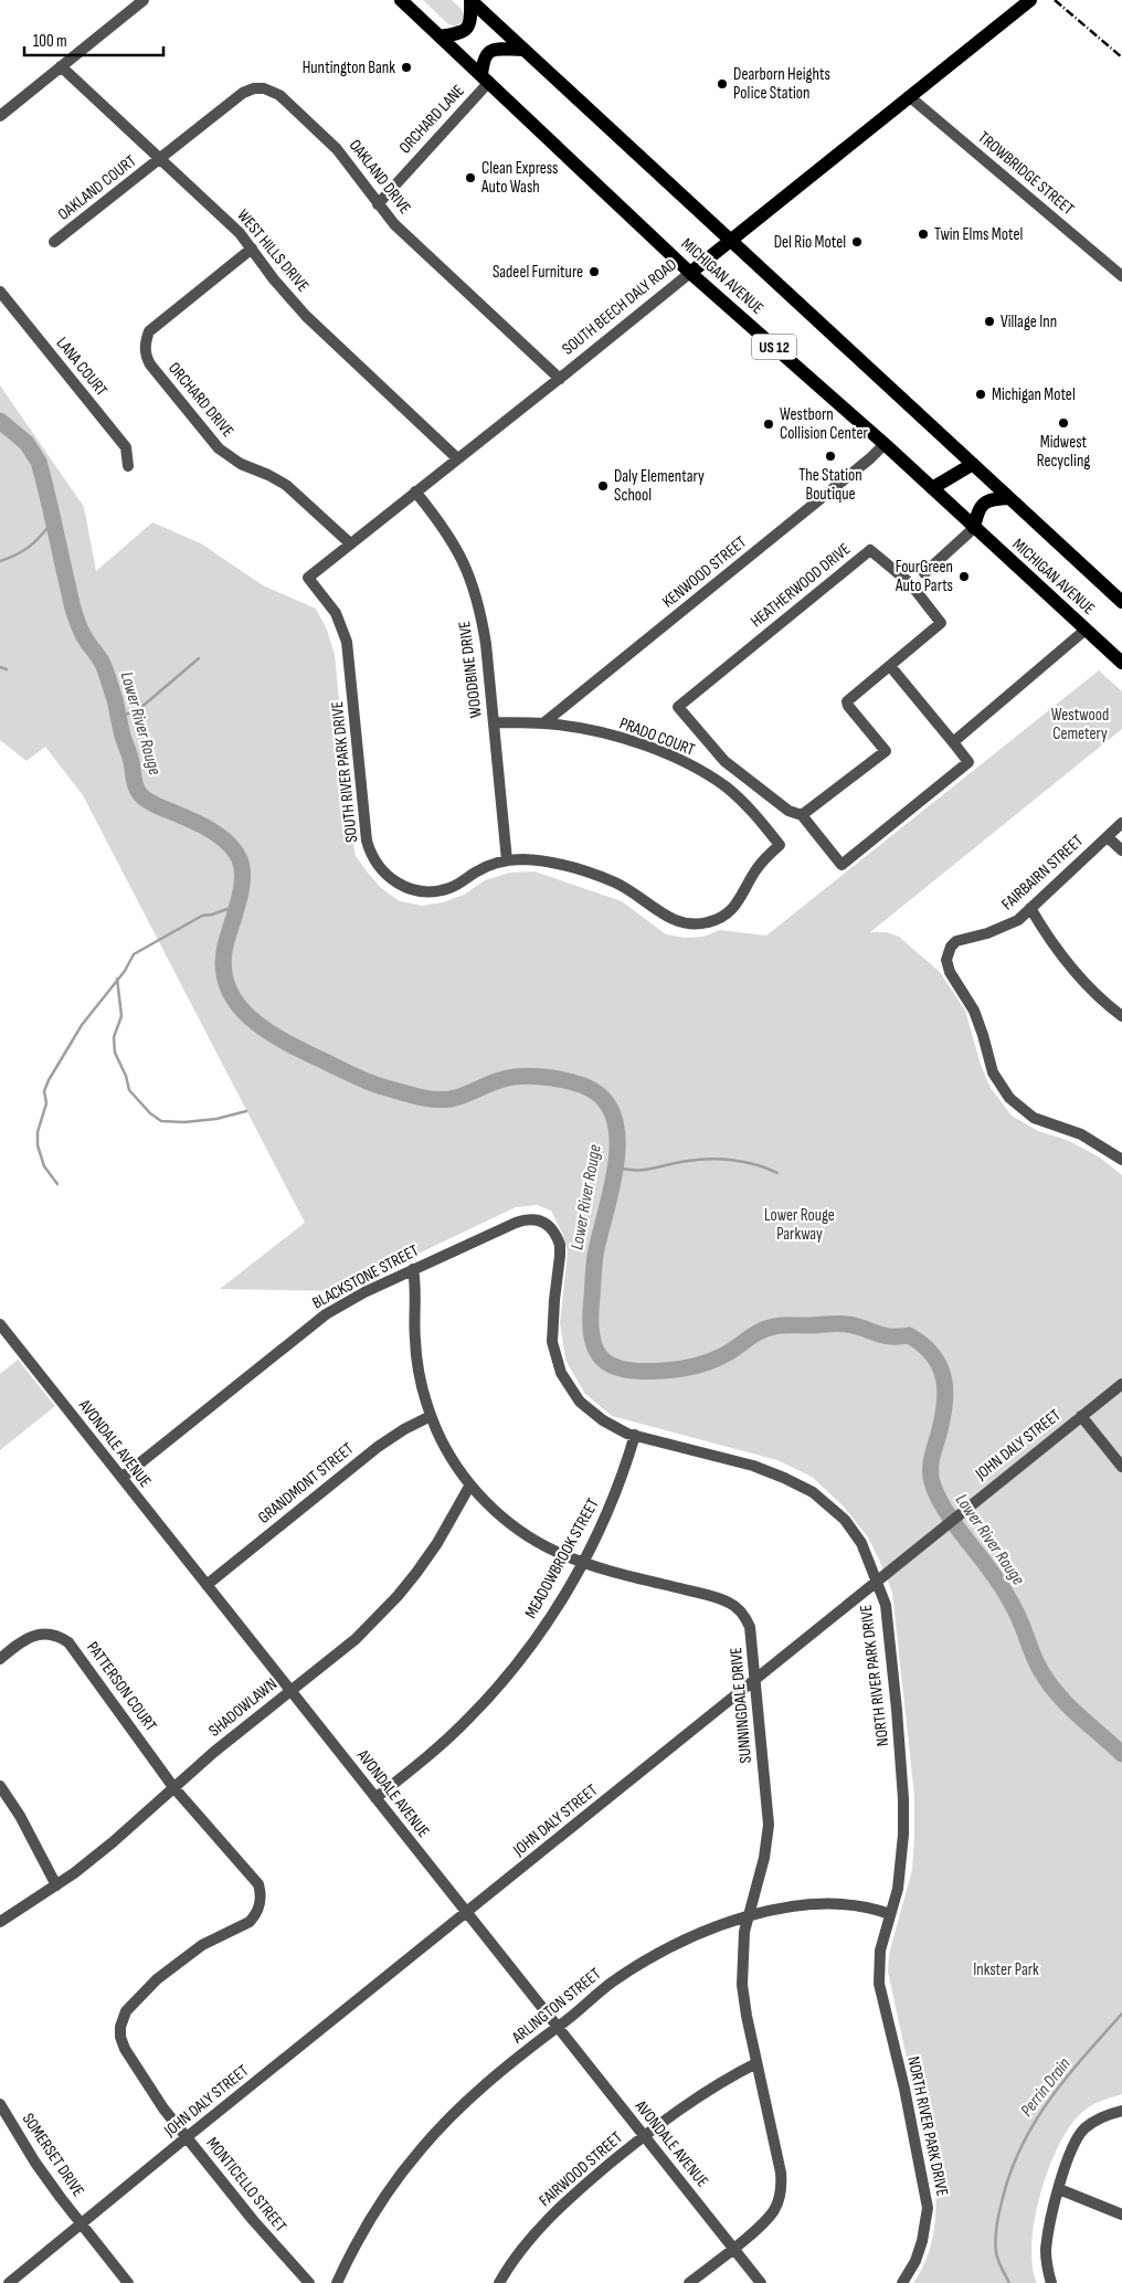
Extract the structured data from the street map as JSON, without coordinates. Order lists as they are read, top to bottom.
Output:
{
  "streets": {
    "main road": ["MICHIGAN AVENUE", "SOUTH BEECH DALY ROAD", "US 12"],
    "street": [
      "ORCHARD LANE",
      "TROWBRIDGE STREET",
      "OAKLAND DRIVE",
      "OAKLAND COURT",
      "WEST HILLS DRIVE",
      "LANA COURT",
      "ORCHARD DRIVE",
      "KENWOOD STREET",
      "HEATHERWOOD DRIVE",
      "WOODBINE DRIVE",
      "PRADO COURT",
      "SOUTH RIVER PARK DRIVE",
      "FAIRBAIRN STREET",
      "BLACKSTONE STREET",
      "AVONDALE AVENUE",
      "JOHN DALY STREET",
      "GRANDMONT STREET",
      "MEADOWBROOK STREET",
      "NORTH RIVER PARK DRIVE",
      "PATTERSON COURT",
      "SUNNINGDALE DRIVE",
      "SHADOWLAWN",
      "ARLINGTON STREET",
      "SOMERSET DRIVE",
      "FAIRWOOD STREET",
      "MONTICELLO STREET"
    ]
  },
  "crossings": [
    ["ORCHARD LANE", "OAKLAND DRIVE"],
    ["ORCHARD LANE", "MICHIGAN AVENUE"],
    ["TROWBRIDGE STREET", "SOUTH BEECH DALY ROAD"],
    ["OAKLAND DRIVE", "OAKLAND COURT"],
    ["OAKLAND DRIVE", "WEST HILLS DRIVE"],
    ["OAKLAND DRIVE", "SOUTH BEECH DALY ROAD"],
    ["OAKLAND COURT", "WEST HILLS DRIVE"],
    ["WEST HILLS DRIVE", "SOUTH BEECH DALY ROAD"],
    ["WEST HILLS DRIVE", "ORCHARD DRIVE"],
    ["MICHIGAN AVENUE", "SOUTH BEECH DALY ROAD"],
    ["MICHIGAN AVENUE", "KENWOOD STREET"],
    ["SOUTH BEECH DALY ROAD", "ORCHARD DRIVE"],
    ["SOUTH BEECH DALY ROAD", "WOODBINE DRIVE"],
    ["SOUTH BEECH DALY ROAD", "SOUTH RIVER PARK DRIVE"],
    ["KENWOOD STREET", "PRADO COURT"],
    ["WOODBINE DRIVE", "PRADO COURT"],
    ["WOODBINE DRIVE", "SOUTH RIVER PARK DRIVE"],
    ["PRADO COURT", "SOUTH RIVER PARK DRIVE"],
    ["BLACKSTONE STREET", "AVONDALE AVENUE"],
    ["BLACKSTONE STREET", "NORTH RIVER PARK DRIVE"],
    ["BLACKSTONE STREET", "SUNNINGDALE DRIVE"],
    ["AVONDALE AVENUE", "JOHN DALY STREET"],
    ["AVONDALE AVENUE", "GRANDMONT STREET"],
    ["AVONDALE AVENUE", "MEADOWBROOK STREET"],
    ["AVONDALE AVENUE", "SUNNINGDALE DRIVE"],
    ["AVONDALE AVENUE", "SHADOWLAWN"],
    ["AVONDALE AVENUE", "ARLINGTON STREET"],
    ["AVONDALE AVENUE", "FAIRWOOD STREET"],
    ["JOHN DALY STREET", "NORTH RIVER PARK DRIVE"],
    ["JOHN DALY STREET", "SUNNINGDALE DRIVE"],
    ["JOHN DALY STREET", "SOMERSET DRIVE"],
    ["JOHN DALY STREET", "MONTICELLO STREET"],
    ["GRANDMONT STREET", "SUNNINGDALE DRIVE"],
    ["MEADOWBROOK STREET", "NORTH RIVER PARK DRIVE"],
    ["MEADOWBROOK STREET", "SUNNINGDALE DRIVE"],
    ["NORTH RIVER PARK DRIVE", "ARLINGTON STREET"],
    ["PATTERSON COURT", "SHADOWLAWN"],
    ["PATTERSON COURT", "MONTICELLO STREET"],
    ["SUNNINGDALE DRIVE", "SHADOWLAWN"],
    ["SUNNINGDALE DRIVE", "ARLINGTON STREET"],
    ["SUNNINGDALE DRIVE", "FAIRWOOD STREET"],
    ["SHADOWLAWN", "MONTICELLO STREET"]
  ],
  "water": ["Lower River Rouge", "Perrin Drain"],
  "parks": ["Westwood Cemetery", "Lower Rouge Parkway", "Inkster Park"],
  "places": [
    "Huntington Bank",
    "Dearborn Heights Police Station",
    "Clean Express Auto Wash",
    "Twin Elms Motel",
    "Del Rio Motel",
    "Sadeel Furniture",
    "Village Inn",
    "Michigan Motel",
    "Midwest Recycling",
    "Westborn Collision Center",
    "The Station Boutique",
    "Daly Elementary School",
    "FourGreen Auto Parts"
  ],
  "scale_bar": "100 m"
}
